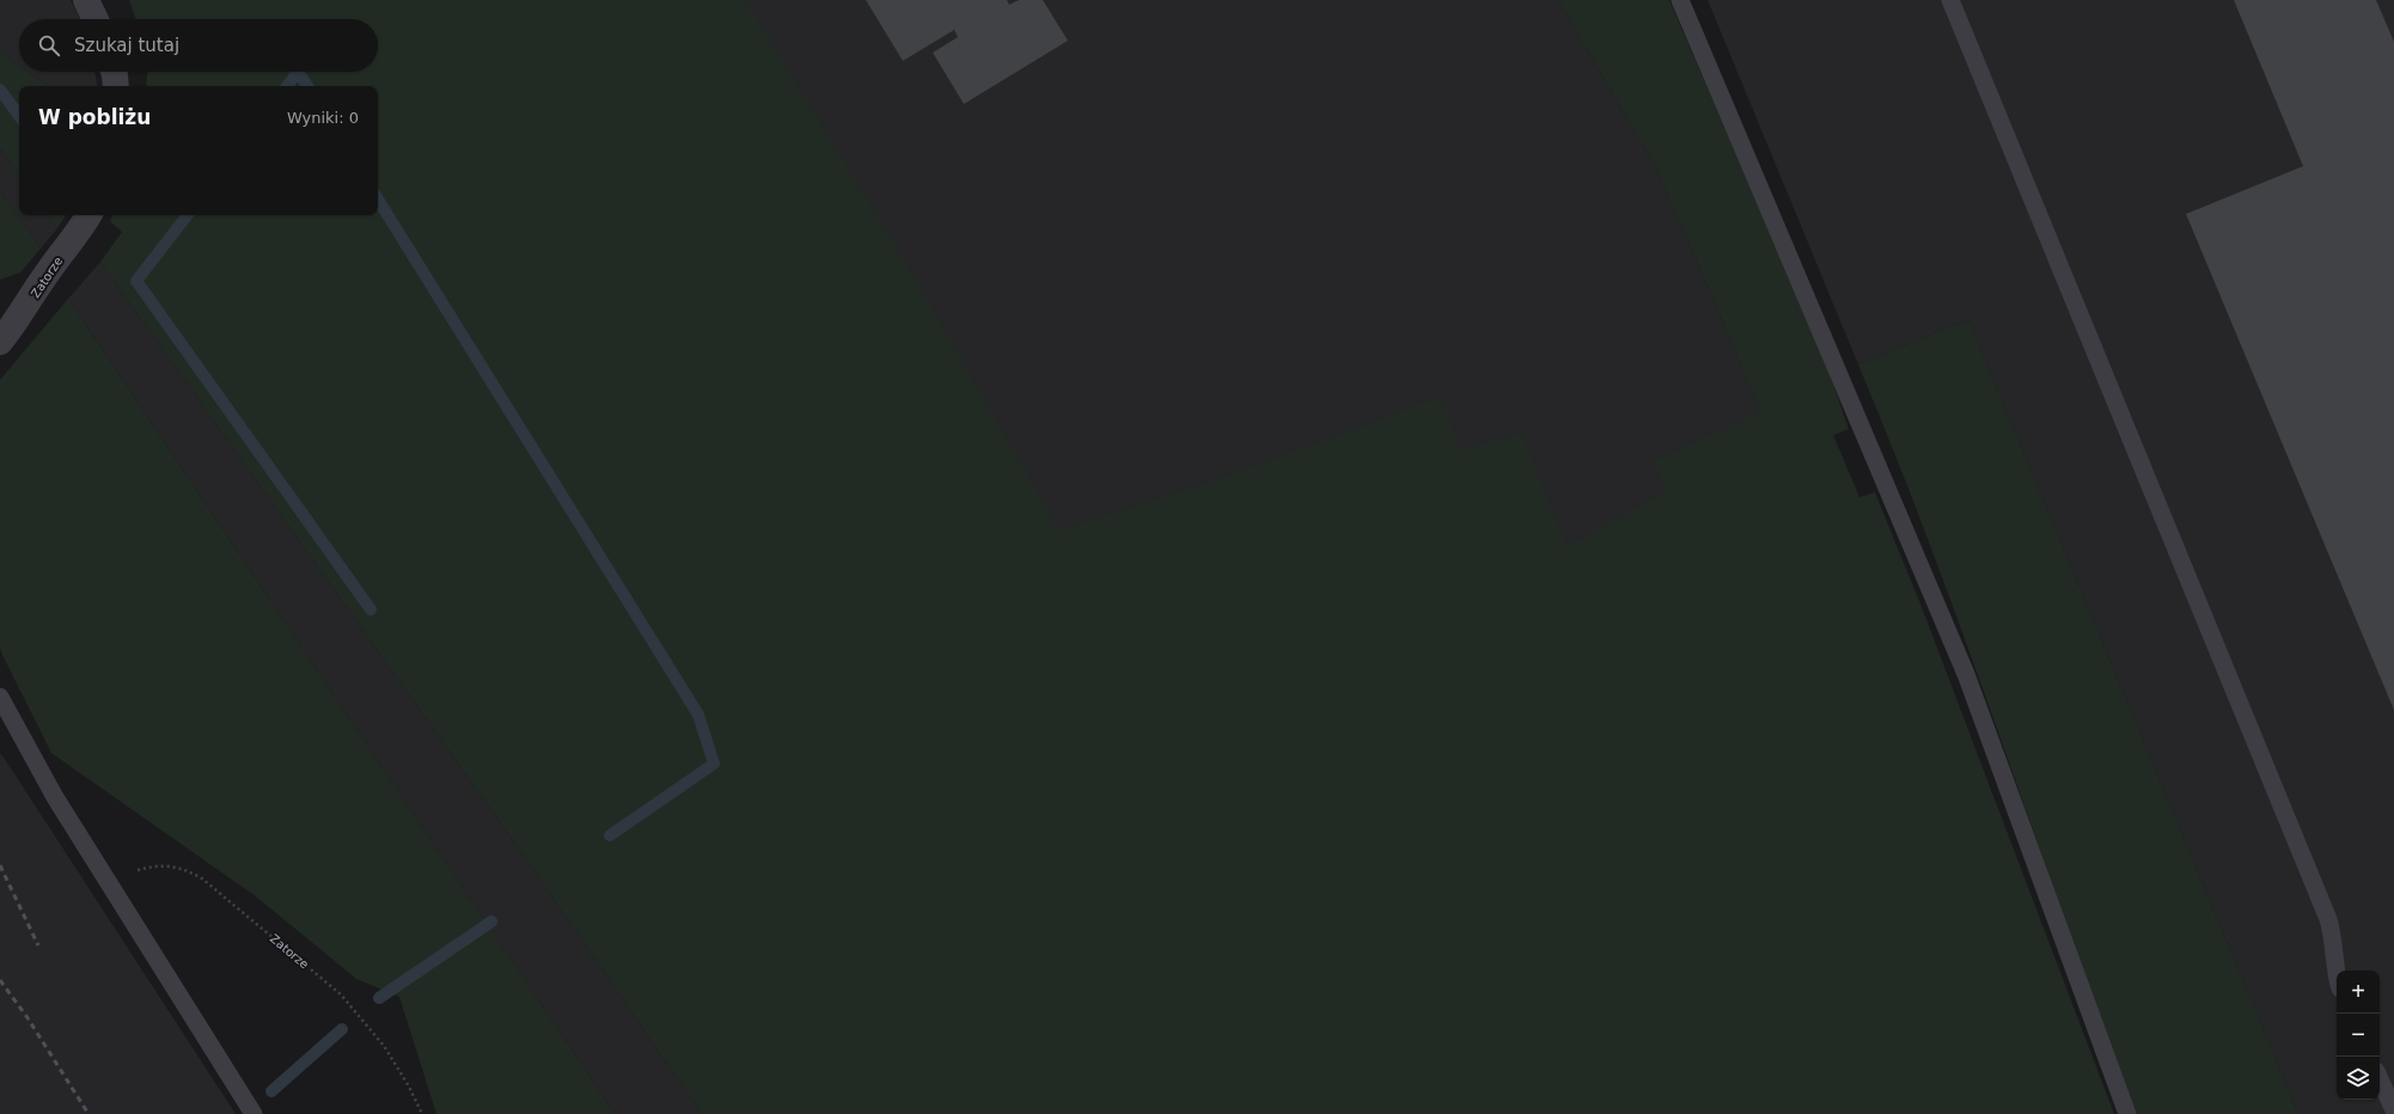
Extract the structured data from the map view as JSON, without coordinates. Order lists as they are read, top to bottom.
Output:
{
  "streets": {
    "street": ["Zatorze"]
  },
  "page": {
    "search": "Szukaj tutaj",
    "heading": ["W pobliżu", "Wyniki: 0"],
    "map_buttons": ["+", "−"]
  }
}
